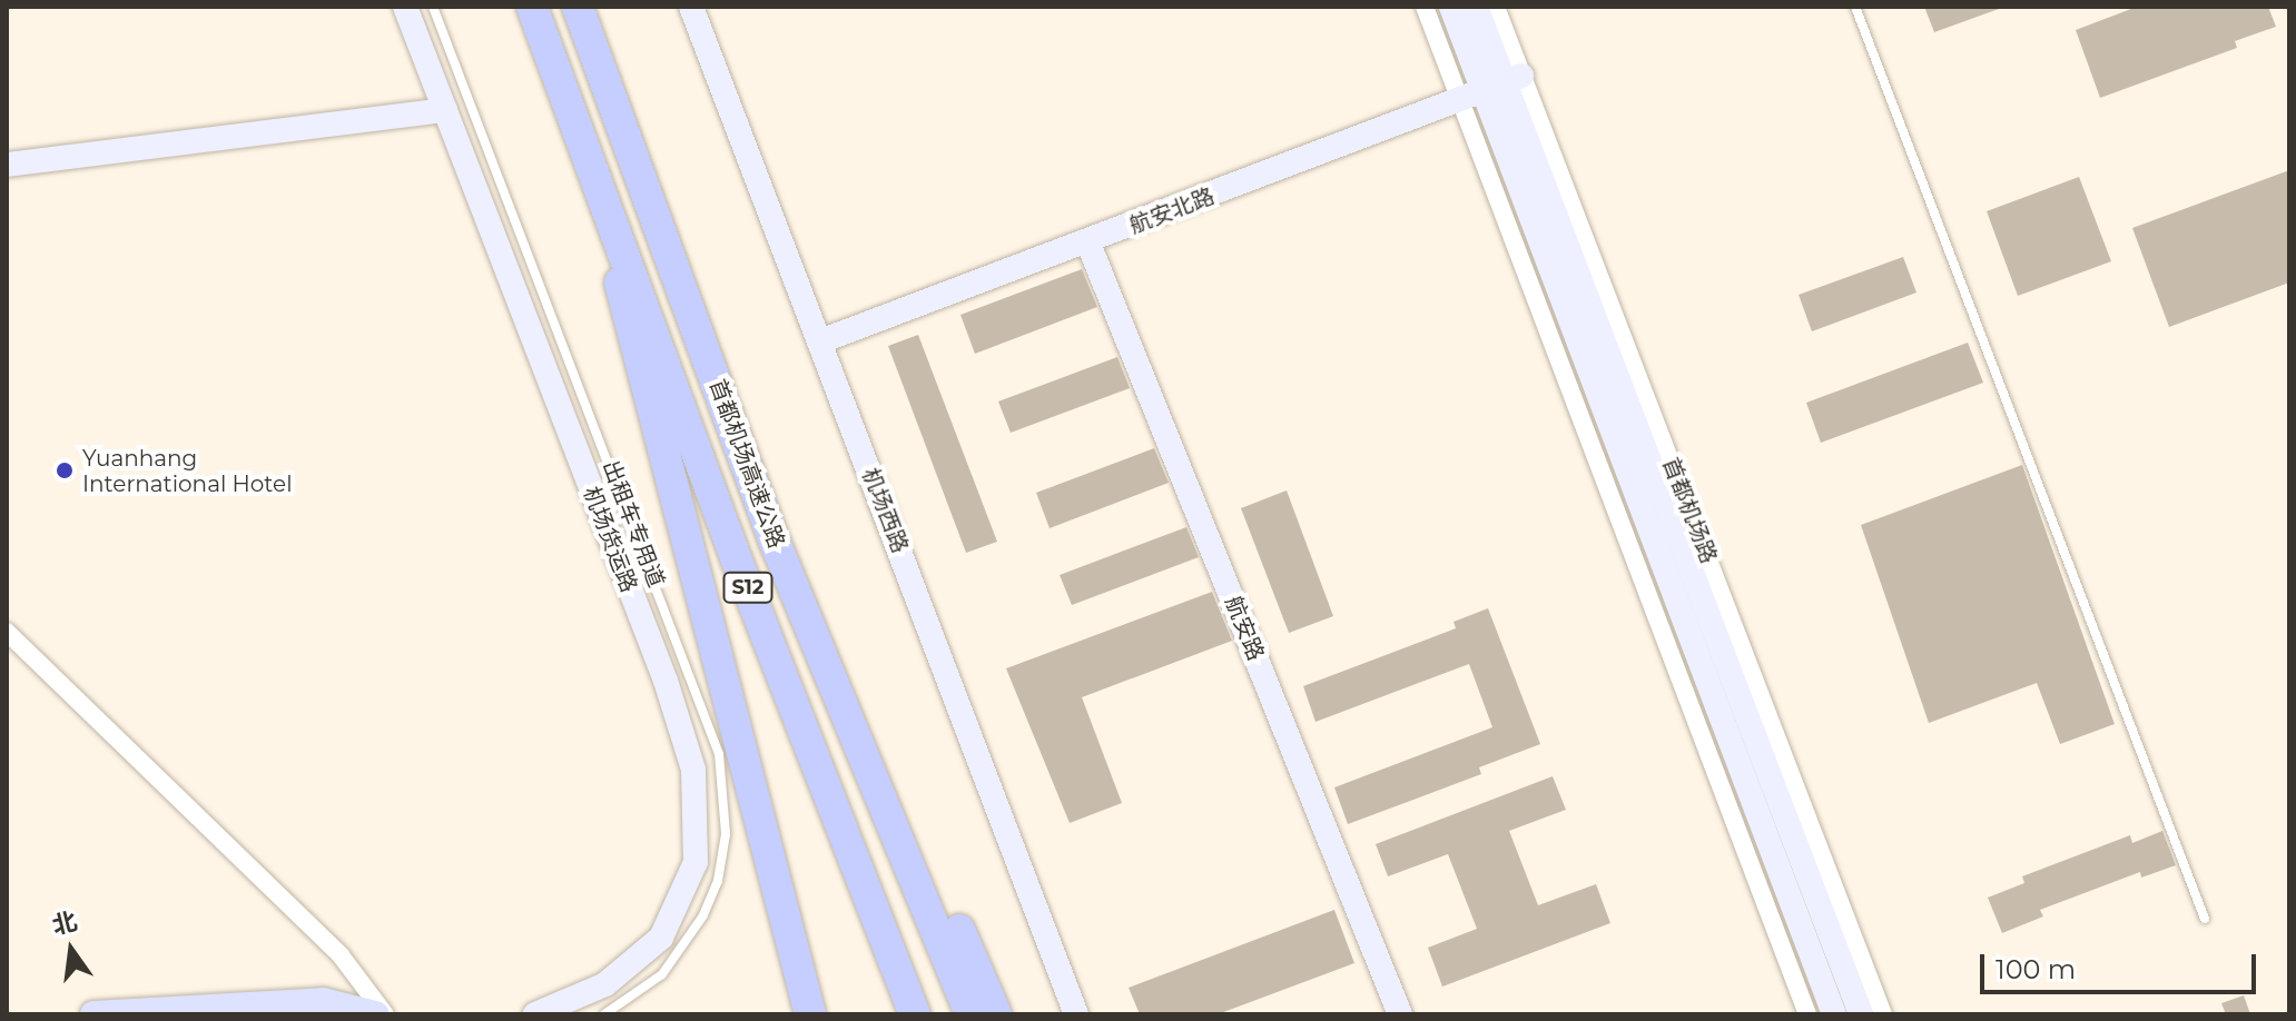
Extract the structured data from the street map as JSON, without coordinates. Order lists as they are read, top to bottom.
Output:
{
  "streets": {
    "highway": ["首都机场高速公路", "S12"],
    "street": [
      "航安北路",
      "机场西路",
      "首都机场路",
      "机场货运路",
      "航安路"
    ],
    "lane": ["出租车专用道"]
  },
  "crossings": [
    ["航安北路", "机场西路"],
    ["航安北路", "首都机场路"],
    ["航安北路", "航安路"]
  ],
  "places": ["Yuanhang International Hotel"],
  "scale_bar": "100 m",
  "north": "top"
}
